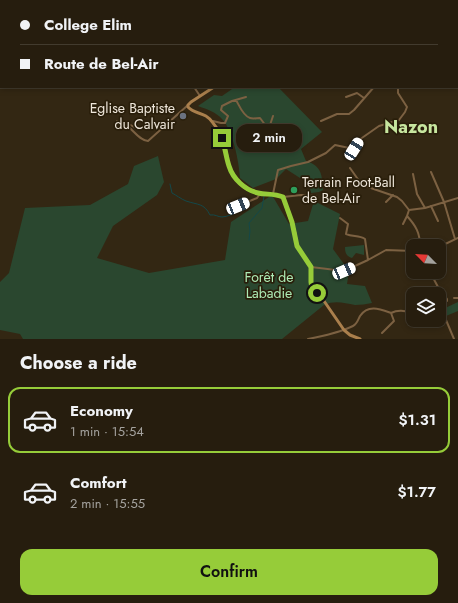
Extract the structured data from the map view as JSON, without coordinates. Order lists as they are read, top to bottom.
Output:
{
  "districts": ["Nazon"],
  "parks": ["Forêt de Labadie"],
  "places": ["Eglise Baptiste du Calvair", "Terrain Foot-Ball de Bel-Air"],
  "north": "top left",
  "page": {
    "banner": ["College Elim", "Route de Bel-Air"],
    "bubble": "2 min",
    "heading": "Choose a ride",
    "list": [
      {
        "name": "Economy",
        "note": "1 min · 15:54",
        "value": "$1.31"
      },
      {
        "name": "Comfort",
        "note": "2 min · 15:55",
        "value": "$1.77"
      }
    ],
    "buttons": "Confirm"
  }
}
